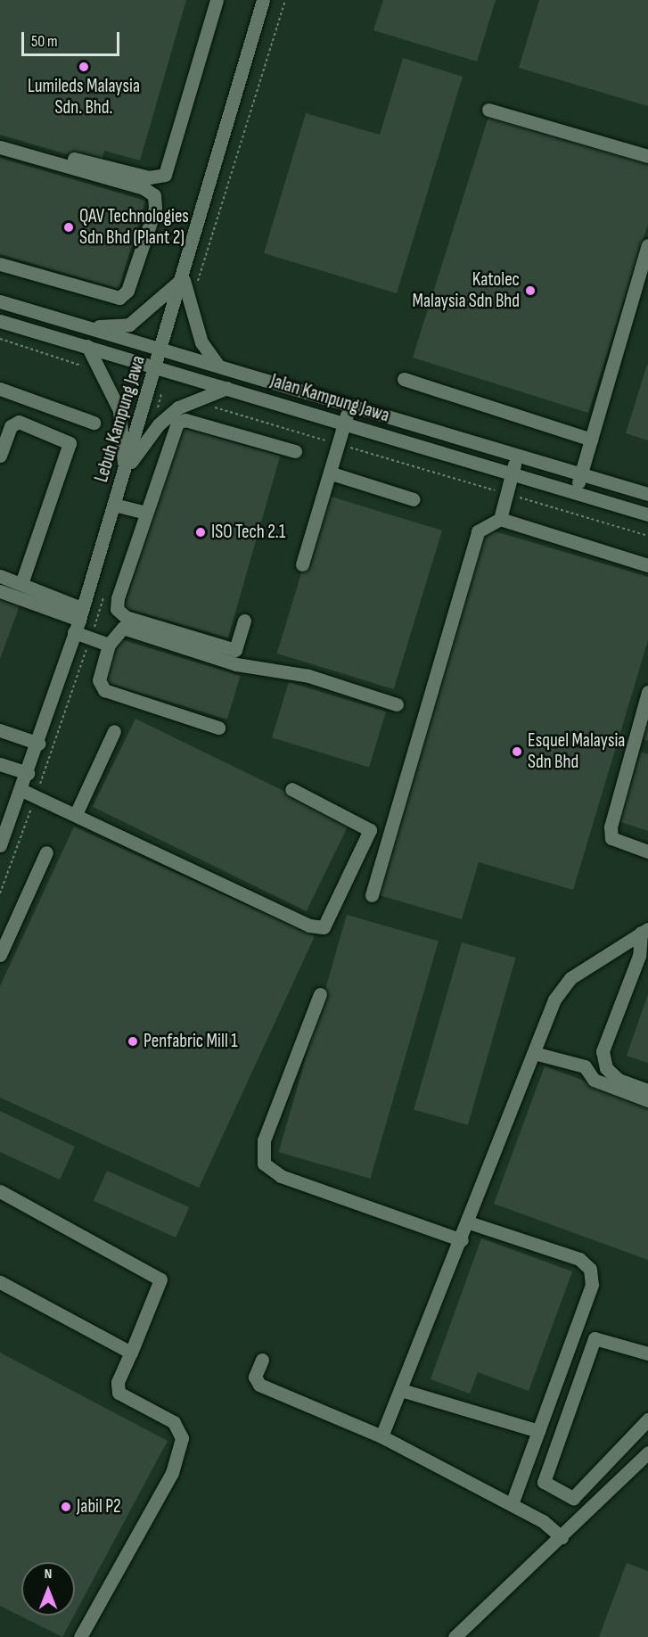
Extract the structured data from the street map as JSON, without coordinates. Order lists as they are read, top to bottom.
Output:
{
  "streets": {
    "street": ["Jalan Kampung Jawa", "Lebuh Kampung Jawa"]
  },
  "crossings": [
    ["Jalan Kampung Jawa", "Lebuh Kampung Jawa"]
  ],
  "places": [
    "Lumileds Malaysia Sdn. Bhd.",
    "QAV Technologies Sdn Bhd (Plant 2)",
    "Katolec Malaysia Sdn Bhd",
    "ISO Tech 2.1",
    "Esquel Malaysia Sdn Bhd",
    "Penfabric Mill 1",
    "Jabil P2"
  ],
  "scale_bar": "50 m",
  "north": "top"
}
